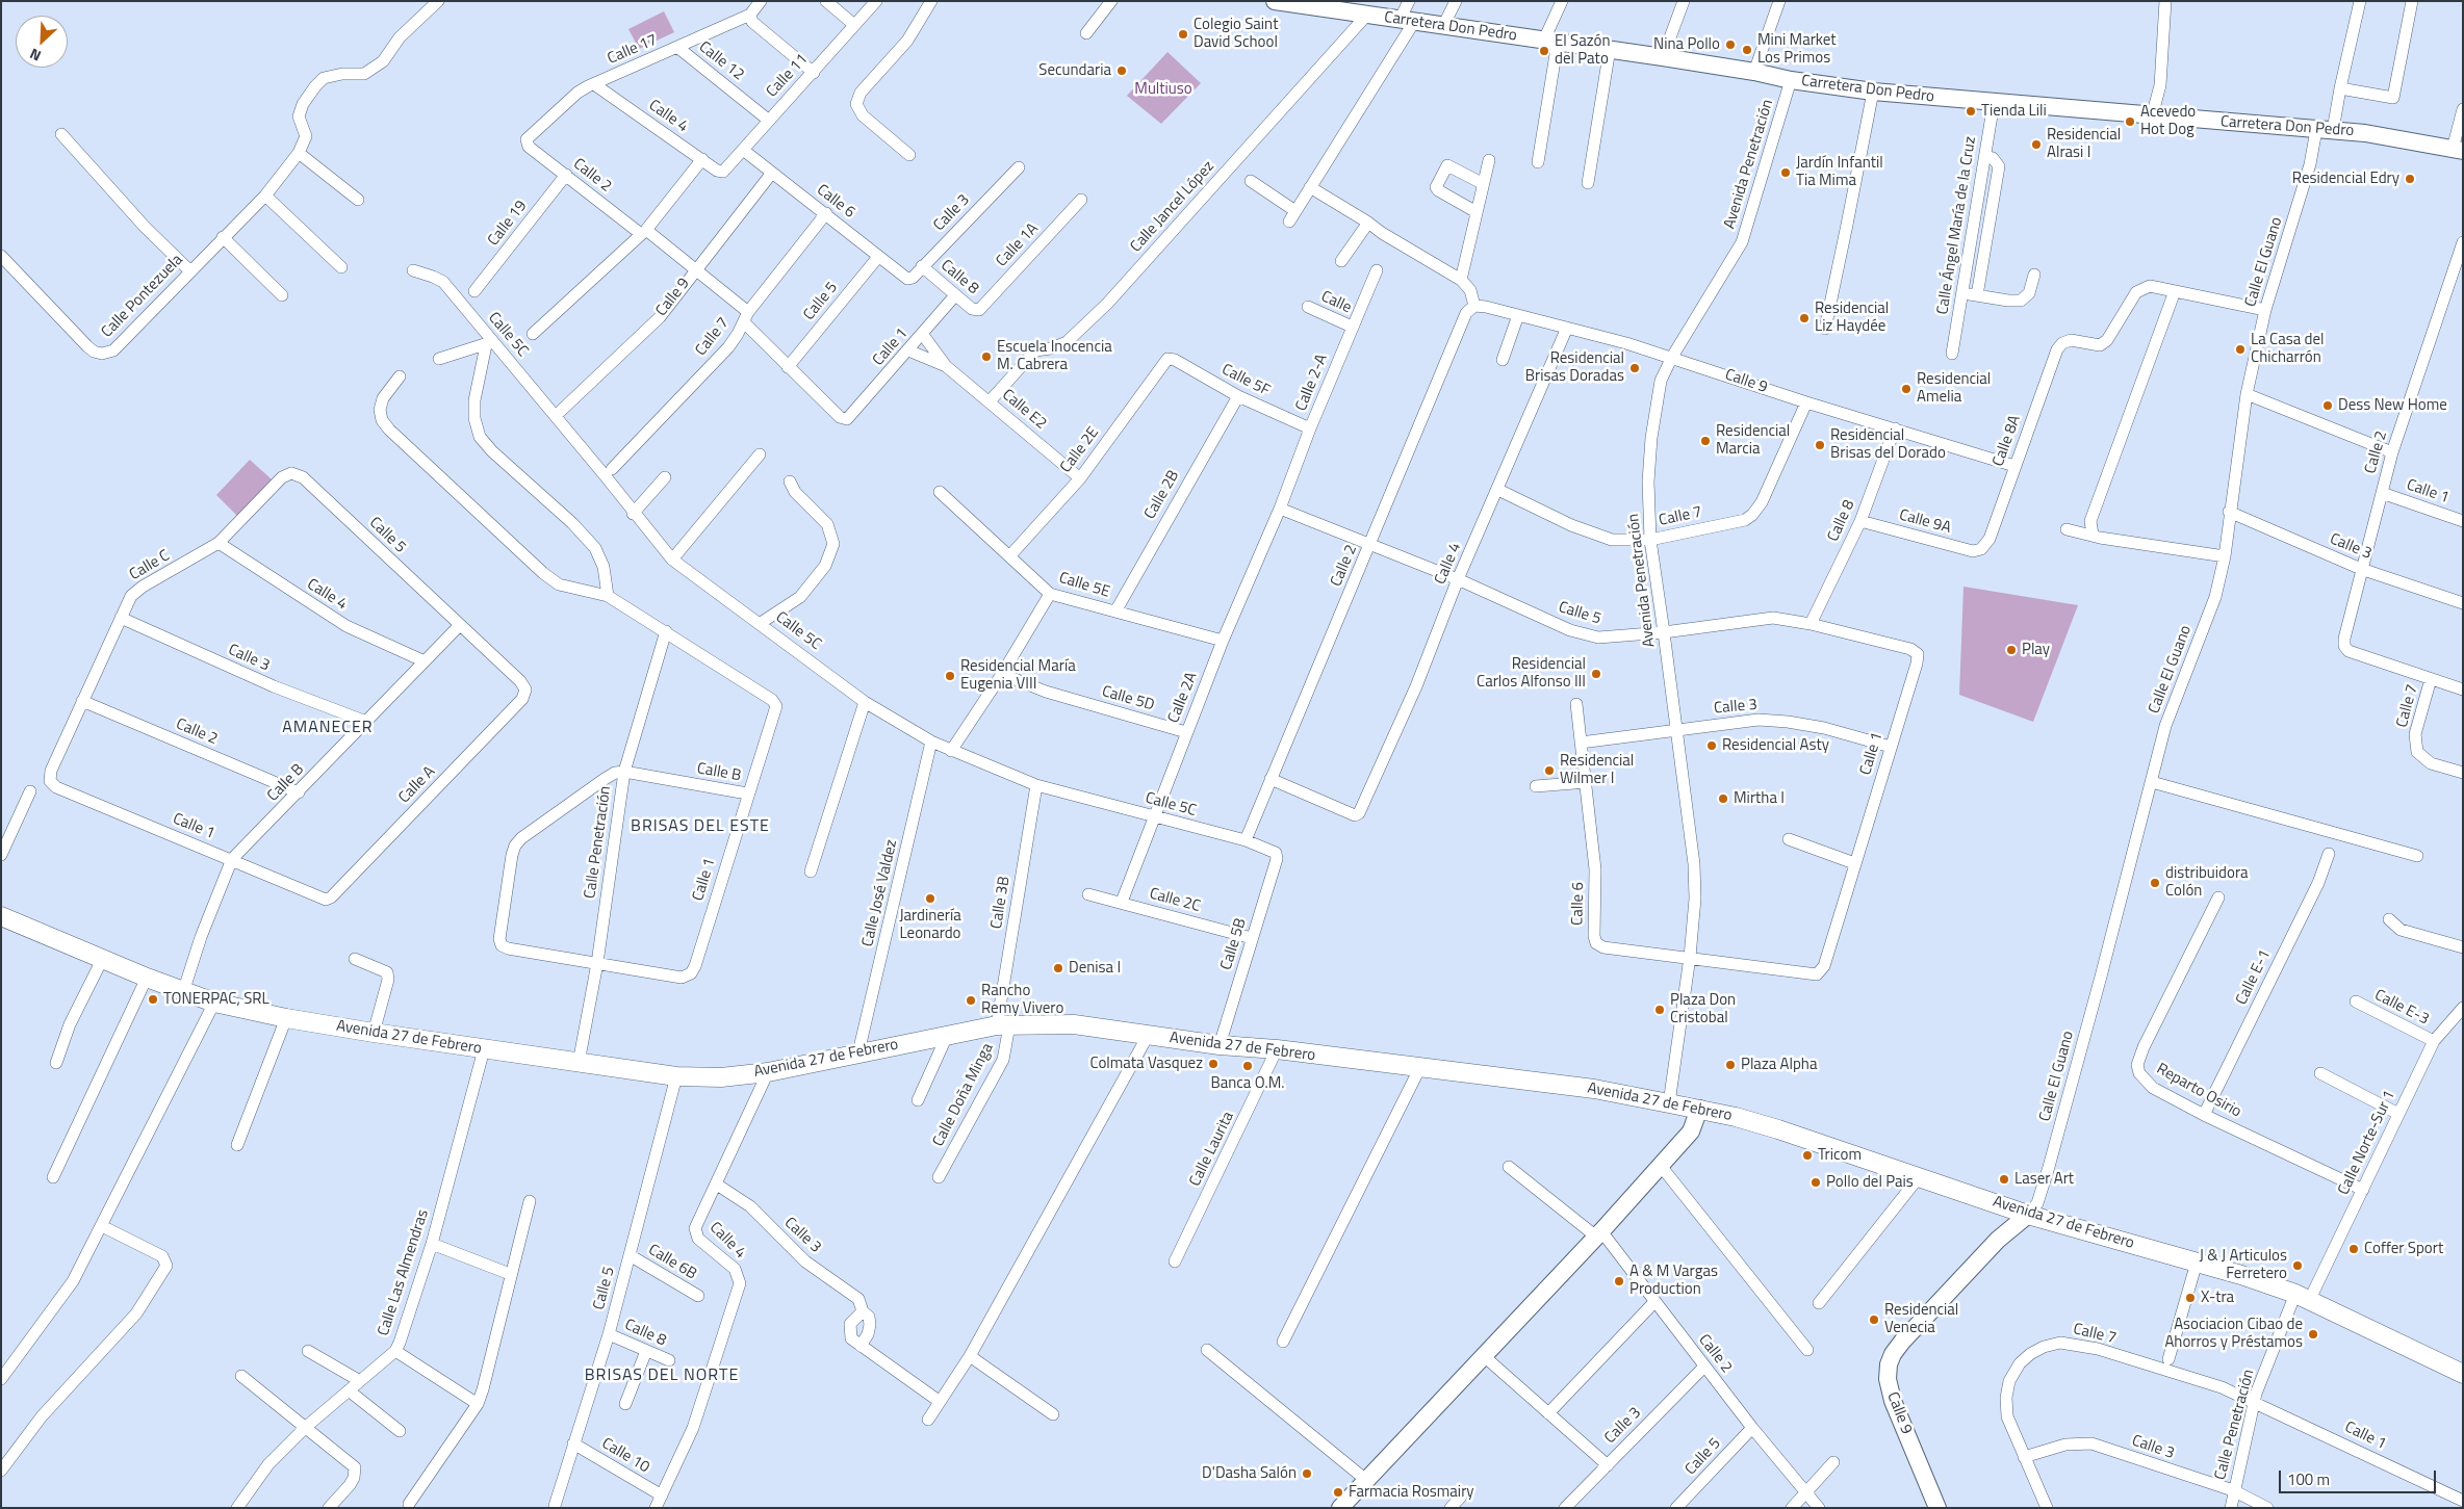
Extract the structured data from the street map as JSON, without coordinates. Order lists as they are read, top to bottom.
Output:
{
  "streets": {
    "main road": ["Avenida 27 de Febrero"],
    "street": [
      "Carretera Don Pedro",
      "Calle 17",
      "Calle 12",
      "Calle 11",
      "Calle 4",
      "Avenida Penetración",
      "Calle 2",
      "Calle 6",
      "Calle Jancel López",
      "Calle 3",
      "Calle 19",
      "Calle Ángel María de la Cruz",
      "Calle 1A",
      "Calle El Guano",
      "Calle 8",
      "Calle Pontezuela",
      "Calle 9",
      "Calle 5",
      "Calle",
      "Calle 5C",
      "Calle 7",
      "Calle 1",
      "Calle 5F",
      "Calle 2-A",
      "Calle E2",
      "Calle 8A",
      "Calle 2E",
      "Calle 2B",
      "Calle 9A",
      "Calle C",
      "Calle 5E",
      "Calle 2A",
      "Calle 5D",
      "Calle B",
      "Calle A",
      "Calle Penetración",
      "Calle José Valdez",
      "Calle 2C",
      "Calle 3B",
      "Calle 5B",
      "Calle E-1",
      "Calle E-3",
      "Reparto Osirio",
      "Calle Doña Minga",
      "Calle Norte-Sur 1",
      "Calle Laurita",
      "Calle 6B",
      "Calle Las Almendras",
      "Calle 10"
    ]
  },
  "crossings": [
    ["Carretera Don Pedro", "Avenida Penetración"],
    ["Carretera Don Pedro", "Calle Jancel López"],
    ["Carretera Don Pedro", "Calle Ángel María de la Cruz"],
    ["Carretera Don Pedro", "Calle El Guano"],
    ["Calle 17", "Calle 12"],
    ["Calle 17", "Calle 4"],
    ["Calle 17", "Calle 2"],
    ["Calle 12", "Calle 11"],
    ["Calle 11", "Calle 4"],
    ["Calle 11", "Calle 6"],
    ["Calle 4", "Calle 2"],
    ["Calle 4", "Calle 3"],
    ["Calle 4", "Calle 9"],
    ["Calle 4", "Calle 5"],
    ["Calle 4", "Calle 7"],
    ["Calle 4", "Calle C"],
    ["Calle 4", "Calle B"],
    ["Calle 4", "Avenida 27 de Febrero"],
    ["Calle 4", "Calle 10"],
    ["Avenida Penetración", "Calle 6"],
    ["Avenida Penetración", "Calle 3"],
    ["Avenida Penetración", "Calle 9"],
    ["Avenida Penetración", "Calle 5"],
    ["Avenida Penetración", "Calle 7"],
    ["Avenida Penetración", "Avenida 27 de Febrero"],
    ["Calle 2", "Calle 3"],
    ["Calle 2", "Calle 19"],
    ["Calle 2", "Calle 9"],
    ["Calle 2", "Calle 5"],
    ["Calle 2", "Calle 5C"],
    ["Calle 2", "Calle 7"],
    ["Calle 2", "Calle 1"],
    ["Calle 2", "Calle C"],
    ["Calle 2", "Calle B"],
    ["Calle 6", "Calle 3"],
    ["Calle 6", "Calle 9"],
    ["Calle 6", "Calle 5"],
    ["Calle 6", "Calle 7"],
    ["Calle 6", "Calle 1"],
    ["Calle Jancel López", "Calle E2"],
    ["Calle 3", "Calle El Guano"],
    ["Calle 3", "Calle 8"],
    ["Calle 3", "Calle 7"],
    ["Calle 3", "Calle 1"],
    ["Calle 3", "Calle C"],
    ["Calle 3", "Calle B"],
    ["Calle 3", "Calle Penetración"],
    ["Calle 1A", "Calle 8"],
    ["Calle El Guano", "Calle 9"],
    ["Calle El Guano", "Avenida 27 de Febrero"],
    ["Calle 8", "Calle 9"],
    ["Calle 8", "Calle 5"],
    ["Calle 8", "Calle 1"],
    ["Calle 8", "Calle 9A"],
    ["Calle 9", "Calle 7"],
    ["Calle 9", "Calle 8A"],
    ["Calle 9", "Avenida 27 de Febrero"],
    ["Calle 5", "Calle 1"],
    ["Calle 5", "Calle 2-A"],
    ["Calle 5", "Calle C"],
    ["Calle 5", "Calle 2A"],
    ["Calle 5", "Calle B"],
    ["Calle 5", "Calle A"],
    ["Calle 5", "Avenida 27 de Febrero"],
    ["Calle 5", "Calle 6B"],
    ["Calle 5", "Calle 10"],
    ["Calle", "Calle 2-A"],
    ["Calle 5C", "Calle 2A"],
    ["Calle 5C", "Calle José Valdez"],
    ["Calle 5C", "Calle 3B"],
    ["Calle 5C", "Calle 5B"],
    ["Calle 7", "Calle 1"],
    ["Calle 7", "Calle Penetración"],
    ["Calle 1", "Calle E2"],
    ["Calle 1", "Calle C"],
    ["Calle 1", "Calle B"],
    ["Calle 1", "Calle A"],
    ["Calle 1", "Calle Penetración"],
    ["Calle 5F", "Calle 2-A"],
    ["Calle 5F", "Calle 2E"],
    ["Calle 5F", "Calle 2B"],
    ["Calle 2-A", "Calle 2A"],
    ["Calle E2", "Calle 2E"],
    ["Calle 8A", "Calle 9A"],
    ["Calle 2E", "Calle 5E"],
    ["Calle 2B", "Calle 5E"],
    ["Calle 5E", "Calle 2A"],
    ["Calle 2A", "Calle 5D"],
    ["Calle 2A", "Calle 2C"],
    ["Calle B", "Calle Penetración"],
    ["Calle B", "Avenida 27 de Febrero"],
    ["Calle Penetración", "Avenida 27 de Febrero"],
    ["Calle Penetración", "Calle Norte-Sur 1"],
    ["Calle José Valdez", "Avenida 27 de Febrero"],
    ["Calle 2C", "Calle 5B"],
    ["Calle 3B", "Avenida 27 de Febrero"],
    ["Calle 3B", "Calle Doña Minga"],
    ["Calle 5B", "Avenida 27 de Febrero"],
    ["Calle E-1", "Reparto Osirio"],
    ["Calle E-3", "Calle Norte-Sur 1"],
    ["Avenida 27 de Febrero", "Calle Doña Minga"],
    ["Avenida 27 de Febrero", "Calle Norte-Sur 1"],
    ["Avenida 27 de Febrero", "Calle Laurita"],
    ["Avenida 27 de Febrero", "Calle Las Almendras"],
    ["Reparto Osirio", "Calle Norte-Sur 1"]
  ],
  "districts": ["AMANECER", "BRISAS DEL ESTE", "BRISAS DEL NORTE"],
  "parks": ["Multiuso"],
  "places": [
    "Colegio Saint David School",
    "Nina Pollo",
    "Mini Market Los Primos",
    "El Sazón del Pato",
    "Secundaria",
    "Tienda Lili",
    "Acevedo Hot Dog",
    "Residencial Alrasi I",
    "Jardín Infantil Tia Mima",
    "Residencial Edry",
    "Residencial Liz Haydée",
    "La Casa del Chicharrón",
    "Escuela Inocencia M. Cabrera",
    "Residencial Brisas Doradas",
    "Residencial Amelia",
    "Dess New Home",
    "Residencial Marcia",
    "Residencial Brisas del Dorado",
    "Play",
    "Residencial Carlos Alfonso III",
    "Residencial María Eugenia VIII",
    "Residencial Asty",
    "Residencial Wilmer I",
    "Mirtha I",
    "distribuidora Colón",
    "Jardinería Leonardo",
    "Denisa I",
    "TONERPAC, SRL",
    "Rancho Remy Vivero",
    "Plaza Don Cristobal",
    "Colmata Vasquez",
    "Plaza Alpha",
    "Banca O.M.",
    "Tricom",
    "Laser Art",
    "Pollo del Pais",
    "Coffer Sport",
    "J & J Articulos Ferretero",
    "A & M Vargas Production",
    "X-tra",
    "Residencial Venecia",
    "Asociacion Cibao de Ahorros y Préstamos",
    "D'Dasha Salón",
    "Farmacia Rosmairy"
  ],
  "scale_bar": "100 m",
  "north": "bottom left"
}
